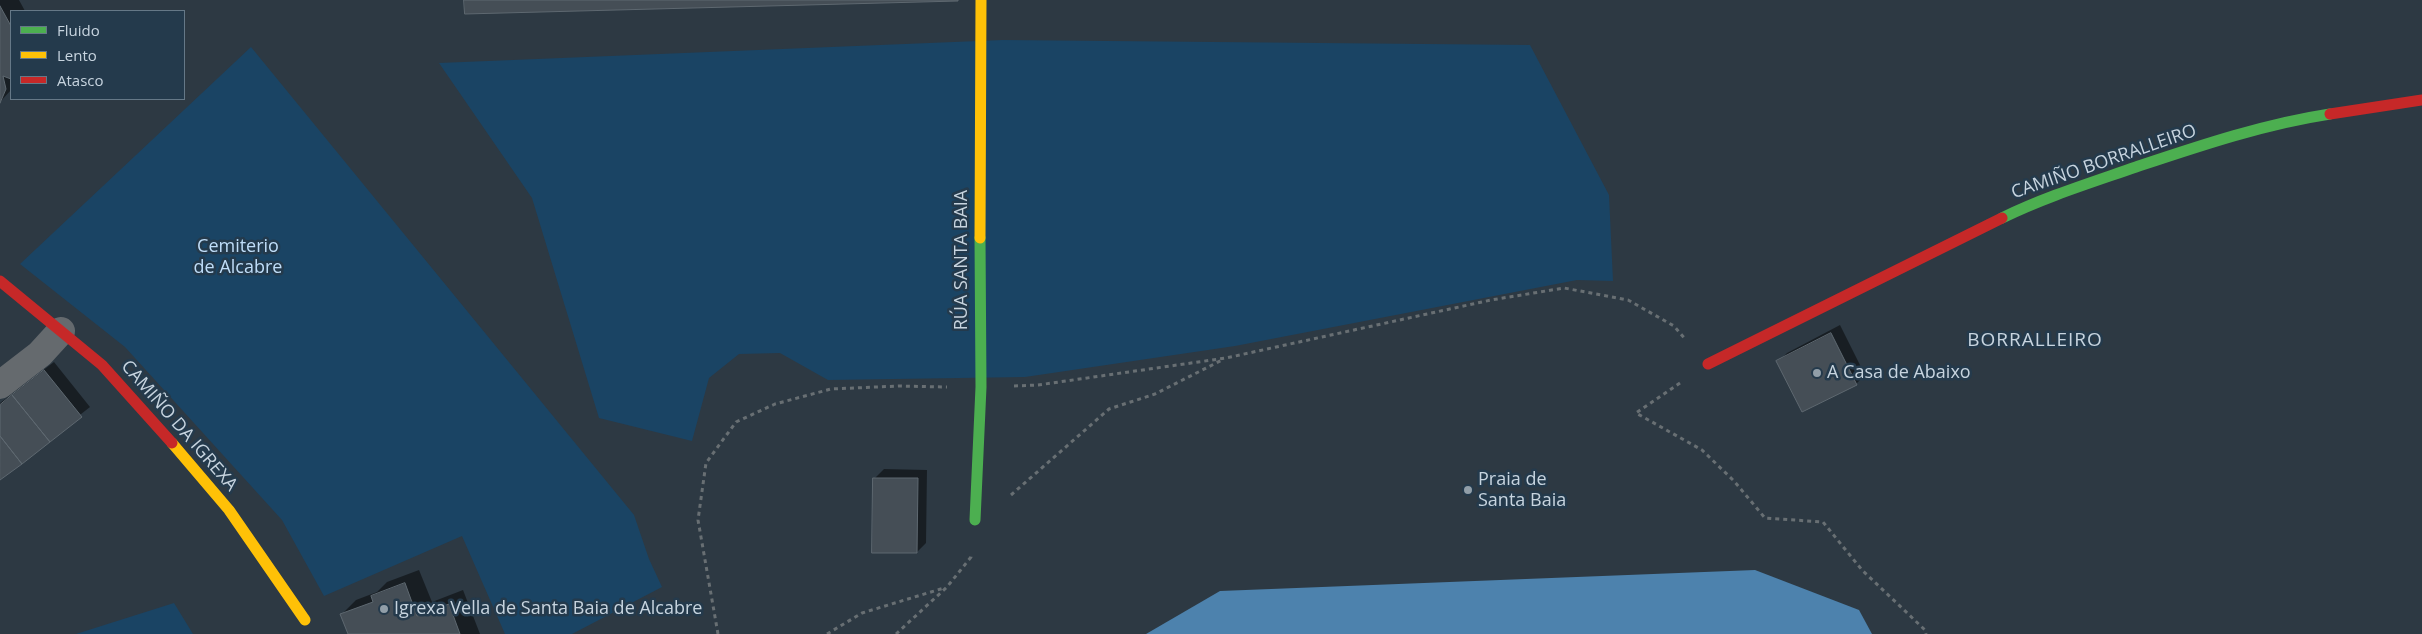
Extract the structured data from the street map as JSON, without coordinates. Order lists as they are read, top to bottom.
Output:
{
  "streets": {
    "street": ["CAMIÑO BORRALLEIRO", "RÚA SANTA BAIA", "CAMIÑO DA IGREXA"]
  },
  "districts": ["BORRALLEIRO"],
  "parks": ["Cemiterio de Alcabre"],
  "places": ["A Casa de Abaixo", "Praia de Santa Baia", "Igrexa Vella de Santa Baia de Alcabre"],
  "legend": ["Fluido", "Lento", "Atasco"]
}
